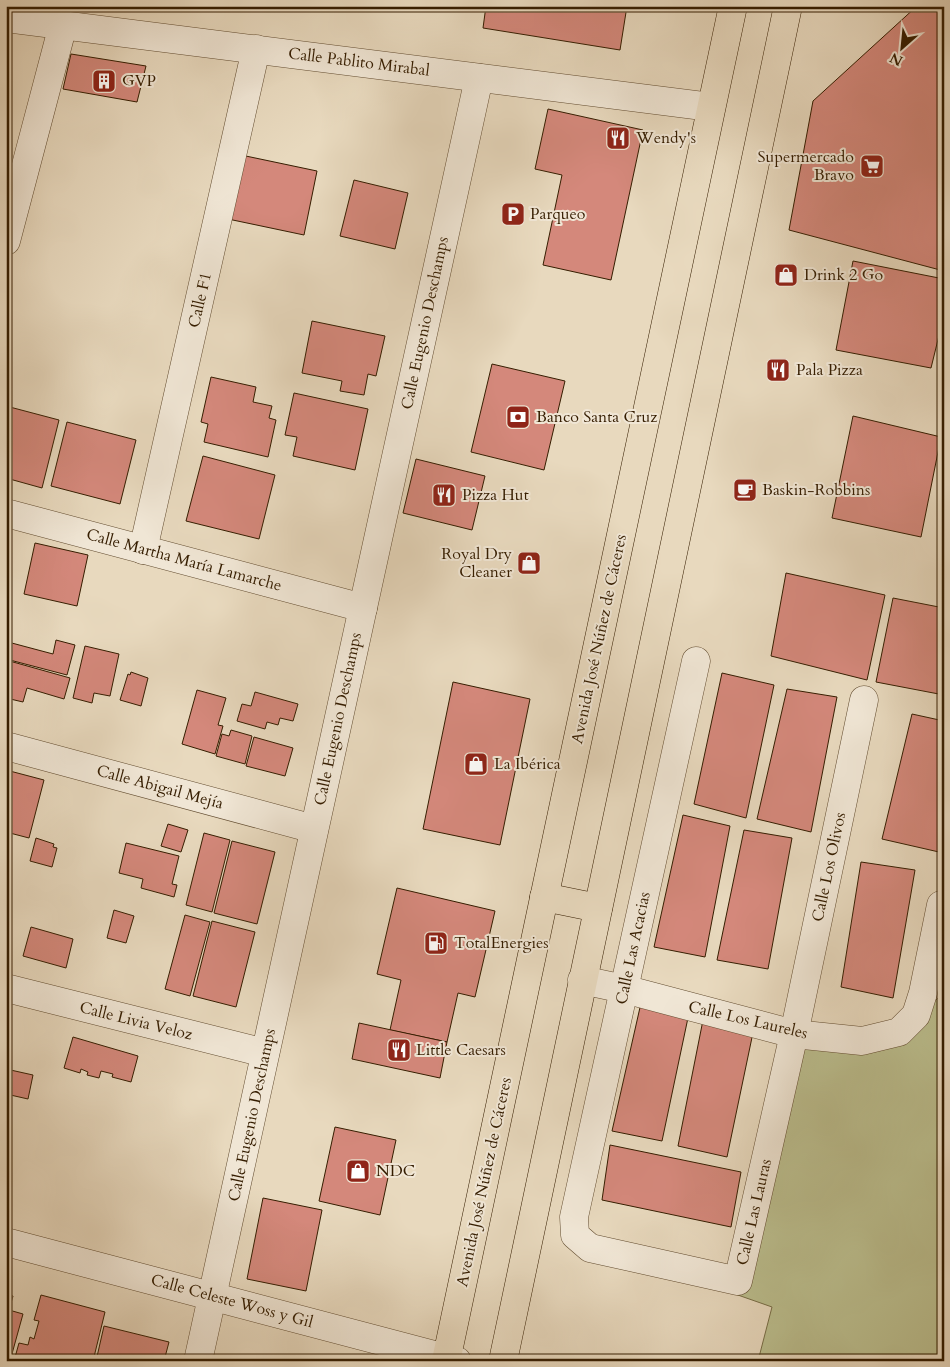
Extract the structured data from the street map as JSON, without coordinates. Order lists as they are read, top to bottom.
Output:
{
  "streets": {
    "main road": ["Avenida José Núñez de Cáceres"],
    "street": [
      "Calle Pablito Mirabal",
      "Calle F1",
      "Calle Eugenio Deschamps",
      "Calle Martha María Lamarche",
      "Calle Abigail Mejía",
      "Calle Los Olivos",
      "Calle Las Acacias",
      "Calle Los Laureles",
      "Calle Livia Veloz",
      "Calle Las Lauras",
      "Calle Celeste Woss y Gil"
    ]
  },
  "crossings": [
    ["Calle Pablito Mirabal", "Calle F1"],
    ["Calle Pablito Mirabal", "Calle Eugenio Deschamps"],
    ["Calle Pablito Mirabal", "Avenida José Núñez de Cáceres"],
    ["Calle F1", "Calle Martha María Lamarche"],
    ["Calle Eugenio Deschamps", "Calle Martha María Lamarche"],
    ["Calle Eugenio Deschamps", "Calle Abigail Mejía"],
    ["Calle Eugenio Deschamps", "Calle Livia Veloz"],
    ["Calle Eugenio Deschamps", "Calle Celeste Woss y Gil"],
    ["Avenida José Núñez de Cáceres", "Calle Celeste Woss y Gil"],
    ["Calle Los Olivos", "Calle Los Laureles"],
    ["Calle Los Olivos", "Calle Las Lauras"],
    ["Calle Las Acacias", "Calle Los Laureles"],
    ["Calle Las Acacias", "Calle Las Lauras"],
    ["Calle Los Laureles", "Calle Las Lauras"]
  ],
  "places": {
    "building": ["GVP"],
    "restaurant": [
      "Wendy's",
      "Pala Pizza",
      "Pizza Hut",
      "Little Caesars"
    ],
    "supermarket": ["Supermercado Bravo"],
    "parking": ["Parqueo"],
    "shop": [
      "Drink 2 Go",
      "Royal Dry Cleaner",
      "La Ibérica",
      "NDC"
    ],
    "bank": ["Banco Santa Cruz"],
    "cafe": ["Baskin-Robbins"],
    "fuel station": ["TotalEnergies"]
  },
  "north": "bottom left"
}
